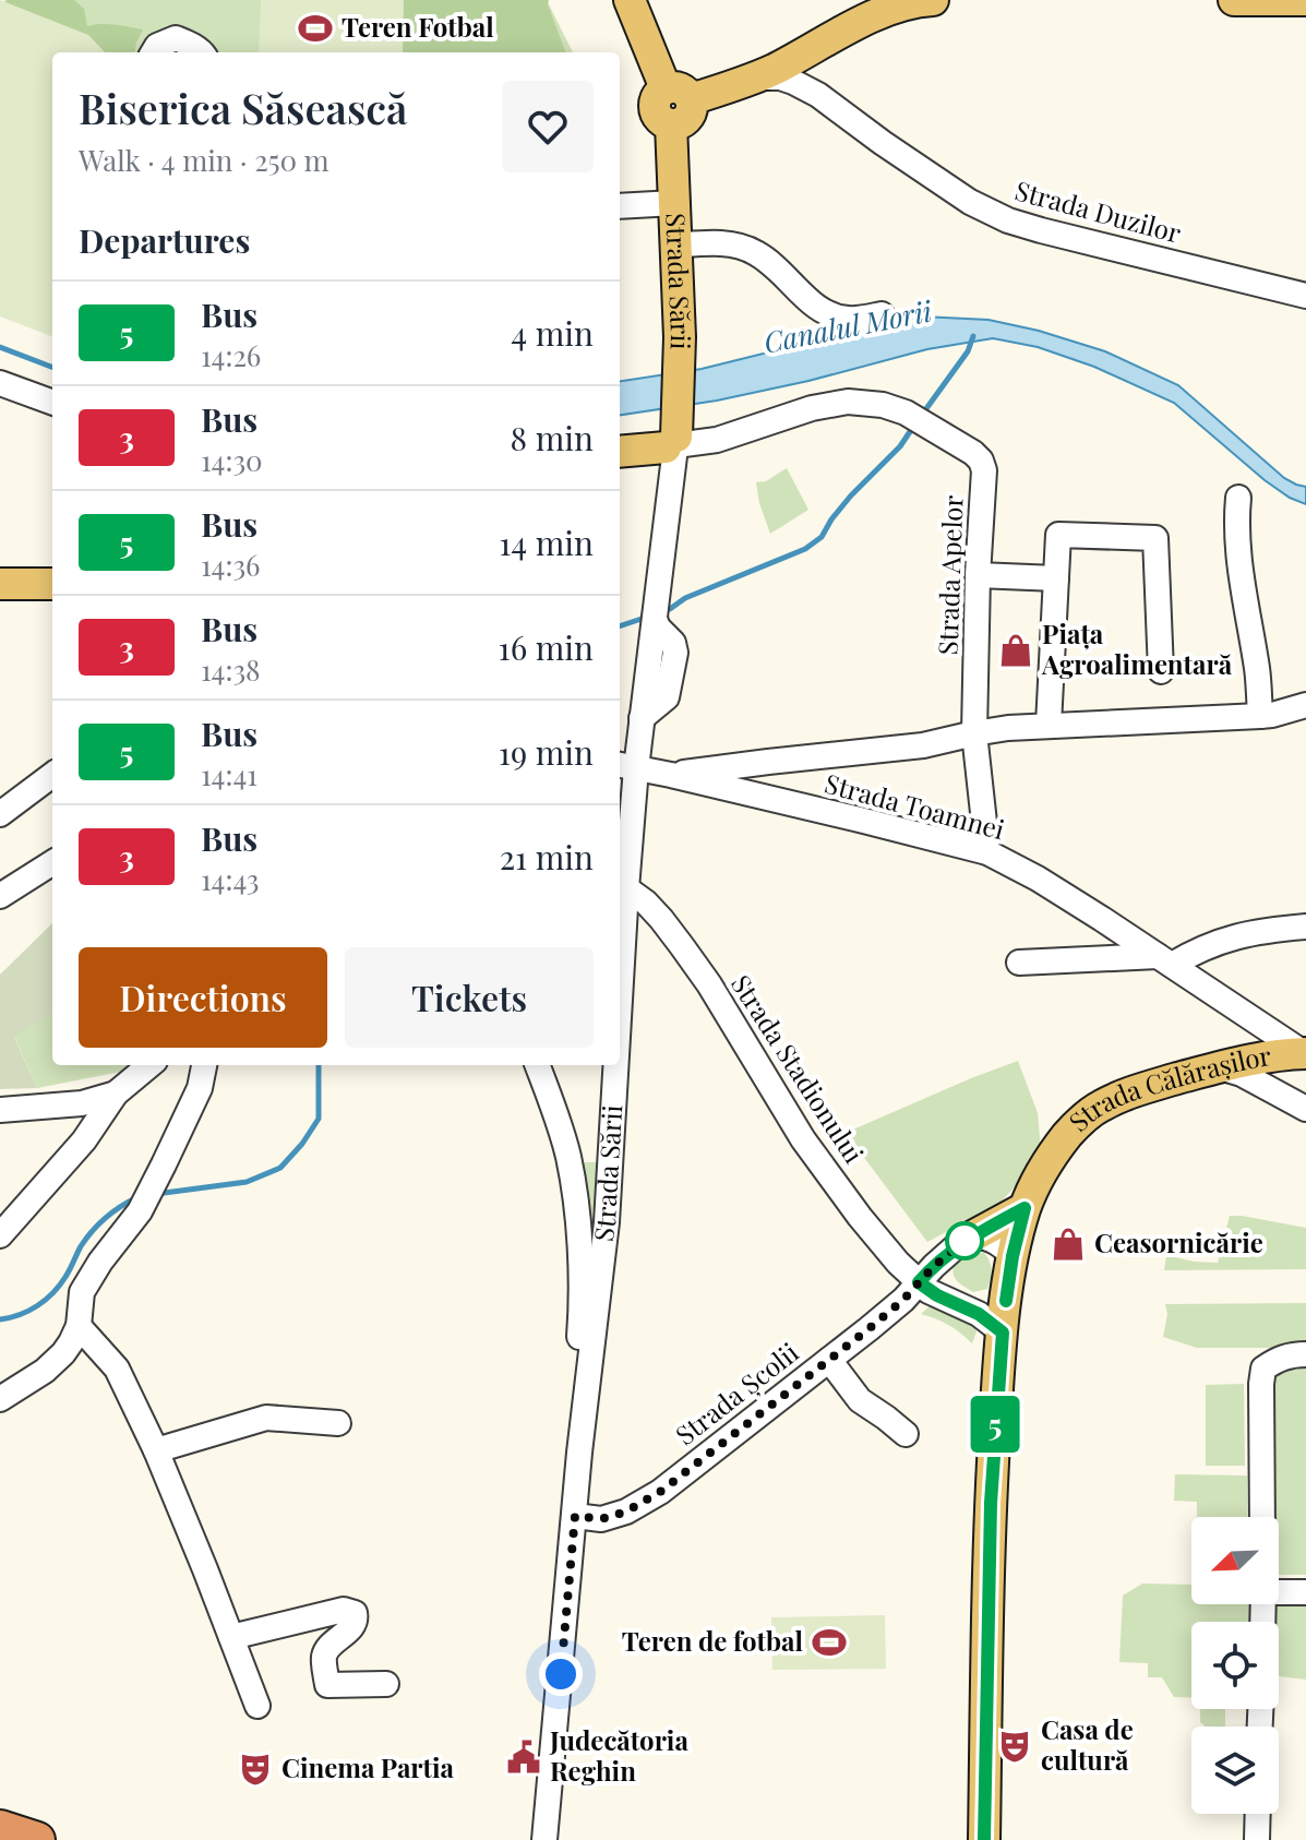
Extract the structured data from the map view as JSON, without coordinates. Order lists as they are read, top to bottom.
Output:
{
  "streets": {
    "main road": ["Strada Sării", "Strada Călărașilor"],
    "street": [
      "Strada Duzilor",
      "Strada Apelor",
      "Strada Toamnei",
      "Strada Stadionului",
      "Strada Școlii"
    ]
  },
  "crossings": [
    ["Strada Sării", "Strada Apelor"],
    ["Strada Sării", "Strada Toamnei"],
    ["Strada Sării", "Strada Stadionului"],
    ["Strada Sării", "Strada Școlii"],
    ["Strada Apelor", "Strada Toamnei"],
    ["Strada Toamnei", "Strada Călărașilor"],
    ["Strada Stadionului", "Strada Școlii"]
  ],
  "water": ["Canalul Morii"],
  "places": {
    "sports": ["Teren Fotbal", "Teren de fotbal"],
    "shop": ["Piața Agroalimentară", "Ceasornicărie"],
    "theatre": ["Casa de cultură", "Cinema Partia"],
    "public building": ["Judecătoria Reghin"]
  },
  "lines": ["bus line 5"],
  "north": "bottom left",
  "page": {
    "on_map": "5",
    "heading": [
      ["Biserica Săsească", "Walk · 4 min · 250 m"],
      "Departures"
    ],
    "list": [
      {
        "mark": "5",
        "name": "Bus",
        "note": "14:26",
        "value": "4 min"
      },
      {
        "mark": "3",
        "name": "Bus",
        "note": "14:30",
        "value": "8 min"
      },
      {
        "mark": "5",
        "name": "Bus",
        "note": "14:36",
        "value": "14 min"
      },
      {
        "mark": "3",
        "name": "Bus",
        "note": "14:38",
        "value": "16 min"
      },
      {
        "mark": "5",
        "name": "Bus",
        "note": "14:41",
        "value": "19 min"
      },
      {
        "mark": "3",
        "name": "Bus",
        "note": "14:43",
        "value": "21 min"
      }
    ],
    "buttons": ["Directions", "Tickets"]
  }
}
